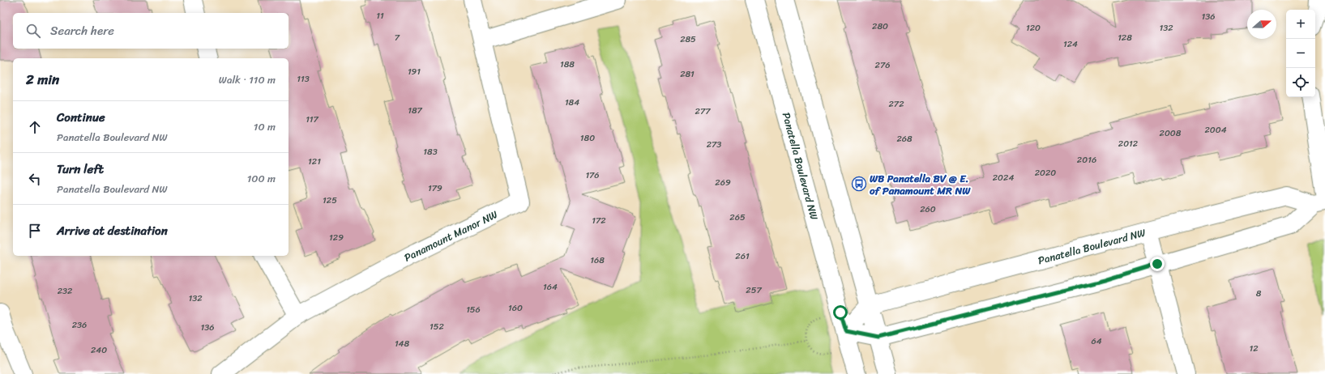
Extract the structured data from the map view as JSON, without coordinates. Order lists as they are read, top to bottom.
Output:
{
  "streets": {
    "street": ["Panatella Boulevard NW", "Panamount Manor NW"]
  },
  "places": {
    "bus stop": ["WB Panatella BV @ E. of Panamount MR NW"]
  },
  "house_numbers": [
    "11",
    "136",
    "280",
    "120",
    "132",
    "7",
    "128",
    "285",
    "124",
    "188",
    "276",
    "191",
    "281",
    "113",
    "184",
    "272",
    "187",
    "277",
    "117",
    "2004",
    "2008",
    "180",
    "268",
    "2012",
    "273",
    "183",
    "2016",
    "121",
    "2020",
    "176",
    "2024",
    "269",
    "179",
    "125",
    "260",
    "265",
    "172",
    "129",
    "261",
    "168",
    "164",
    "257",
    "232",
    "8",
    "132",
    "160",
    "156",
    "236",
    "152",
    "136",
    "64",
    "148",
    "12",
    "240"
  ],
  "north": "right",
  "page": {
    "map_buttons": ["+", "−"],
    "search": "Search here",
    "heading": ["2 min", "Walk · 110 m"],
    "list": [
      ["Continue", "Panatella Boulevard NW", "10 m"],
      ["Turn left", "Panatella Boulevard NW", "100 m"],
      "Arrive at destination"
    ]
  }
}
